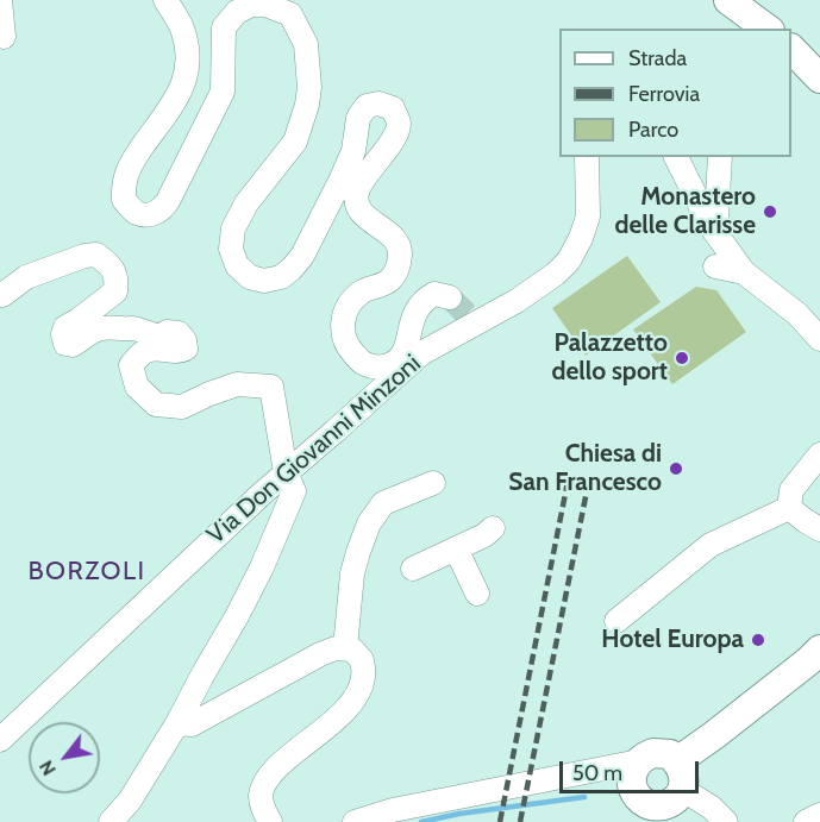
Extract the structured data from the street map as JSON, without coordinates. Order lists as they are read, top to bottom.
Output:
{
  "streets": {
    "street": ["Via Don Giovanni Minzoni"]
  },
  "districts": ["BORZOLI"],
  "places": [
    "Monastero delle Clarisse",
    "Palazzetto dello sport",
    "Chiesa di San Francesco",
    "Hotel Europa"
  ],
  "legend": ["Strada", "Ferrovia", "Parco"],
  "scale_bar": "50 m",
  "north": "bottom left"
}
